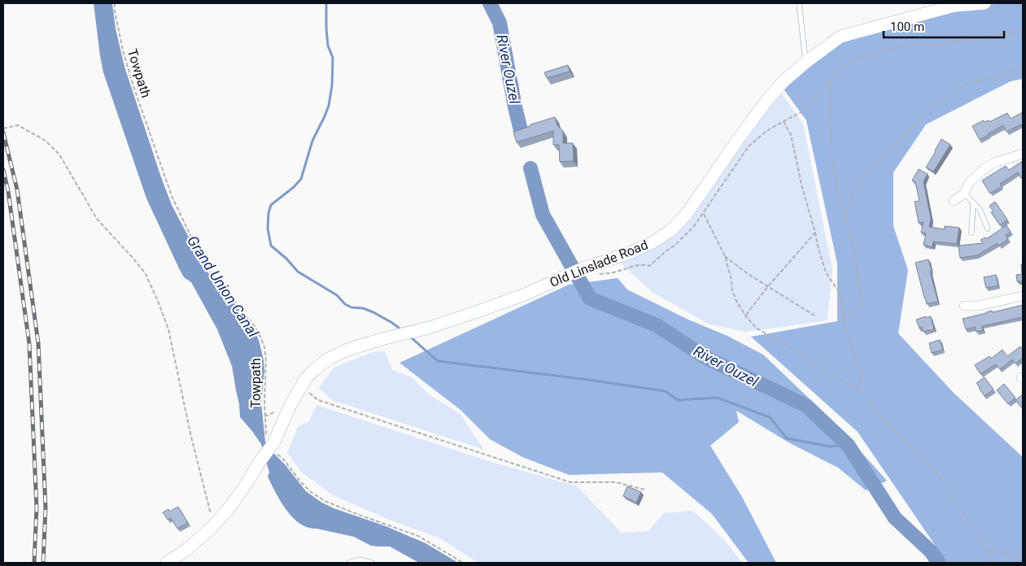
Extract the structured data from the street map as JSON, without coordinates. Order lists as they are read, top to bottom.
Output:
{
  "streets": {
    "street": ["Old Linslade Road"],
    "path": ["Towpath"]
  },
  "crossings": [
    ["Towpath", "Old Linslade Road"]
  ],
  "water": ["River Ouzel", "Grand Union Canal"],
  "scale_bar": "100 m"
}
